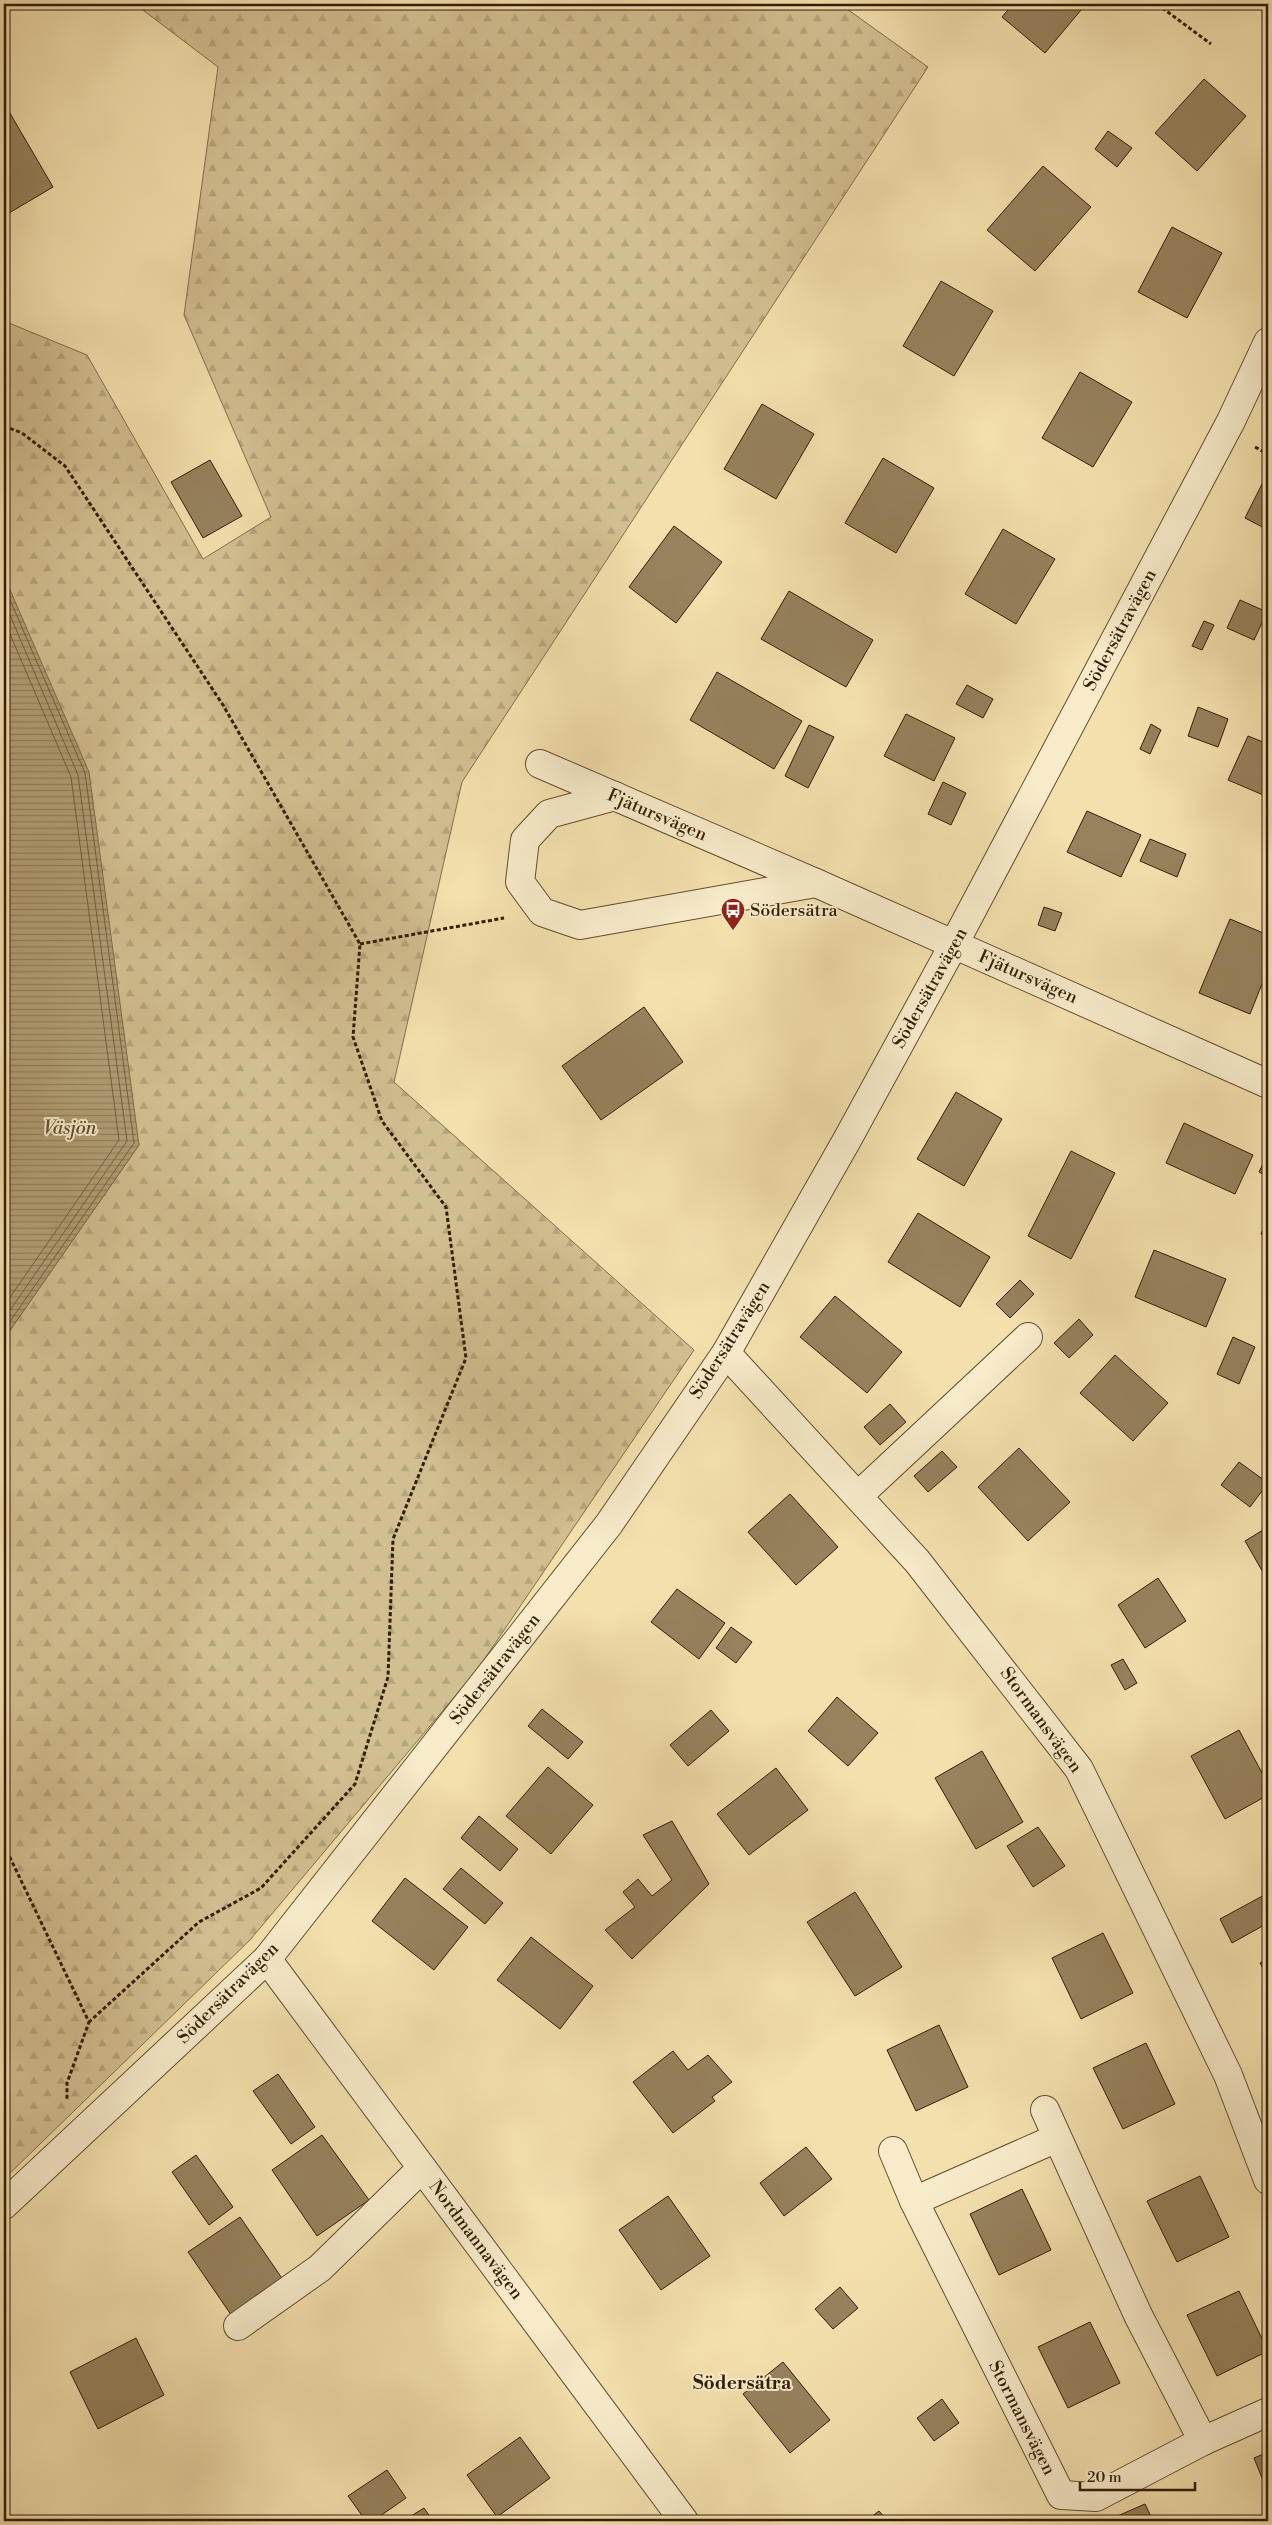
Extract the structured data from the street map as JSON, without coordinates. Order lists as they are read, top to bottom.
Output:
{
  "streets": {
    "street": [
      "Södersätravägen",
      "Fjätursvägen",
      "Stormansvägen",
      "Nordmannavägen"
    ]
  },
  "crossings": [
    ["Södersätravägen", "Fjätursvägen"],
    ["Södersätravägen", "Stormansvägen"],
    ["Södersätravägen", "Nordmannavägen"]
  ],
  "districts": ["Södersätra"],
  "water": ["Väsjön"],
  "places": {
    "bus stop": ["Södersätra"]
  },
  "scale_bar": "20 m"
}
